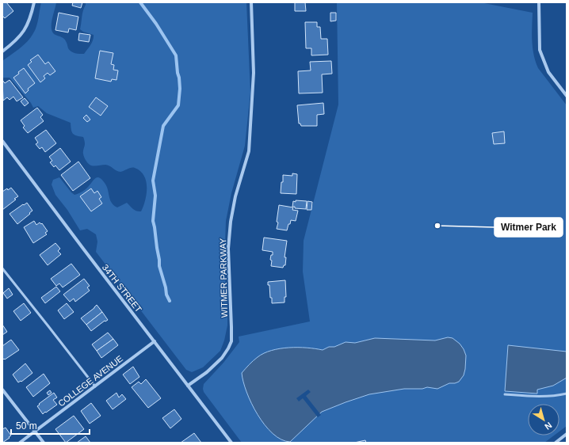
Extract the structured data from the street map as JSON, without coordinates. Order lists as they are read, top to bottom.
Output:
{
  "streets": {
    "street": ["WITMER PARKWAY", "34TH STREET", "COLLEGE AVENUE"]
  },
  "crossings": [
    ["WITMER PARKWAY", "34TH STREET"],
    ["34TH STREET", "COLLEGE AVENUE"]
  ],
  "places": ["Witmer Park"],
  "scale_bar": "50 m",
  "north": "bottom right"
}
